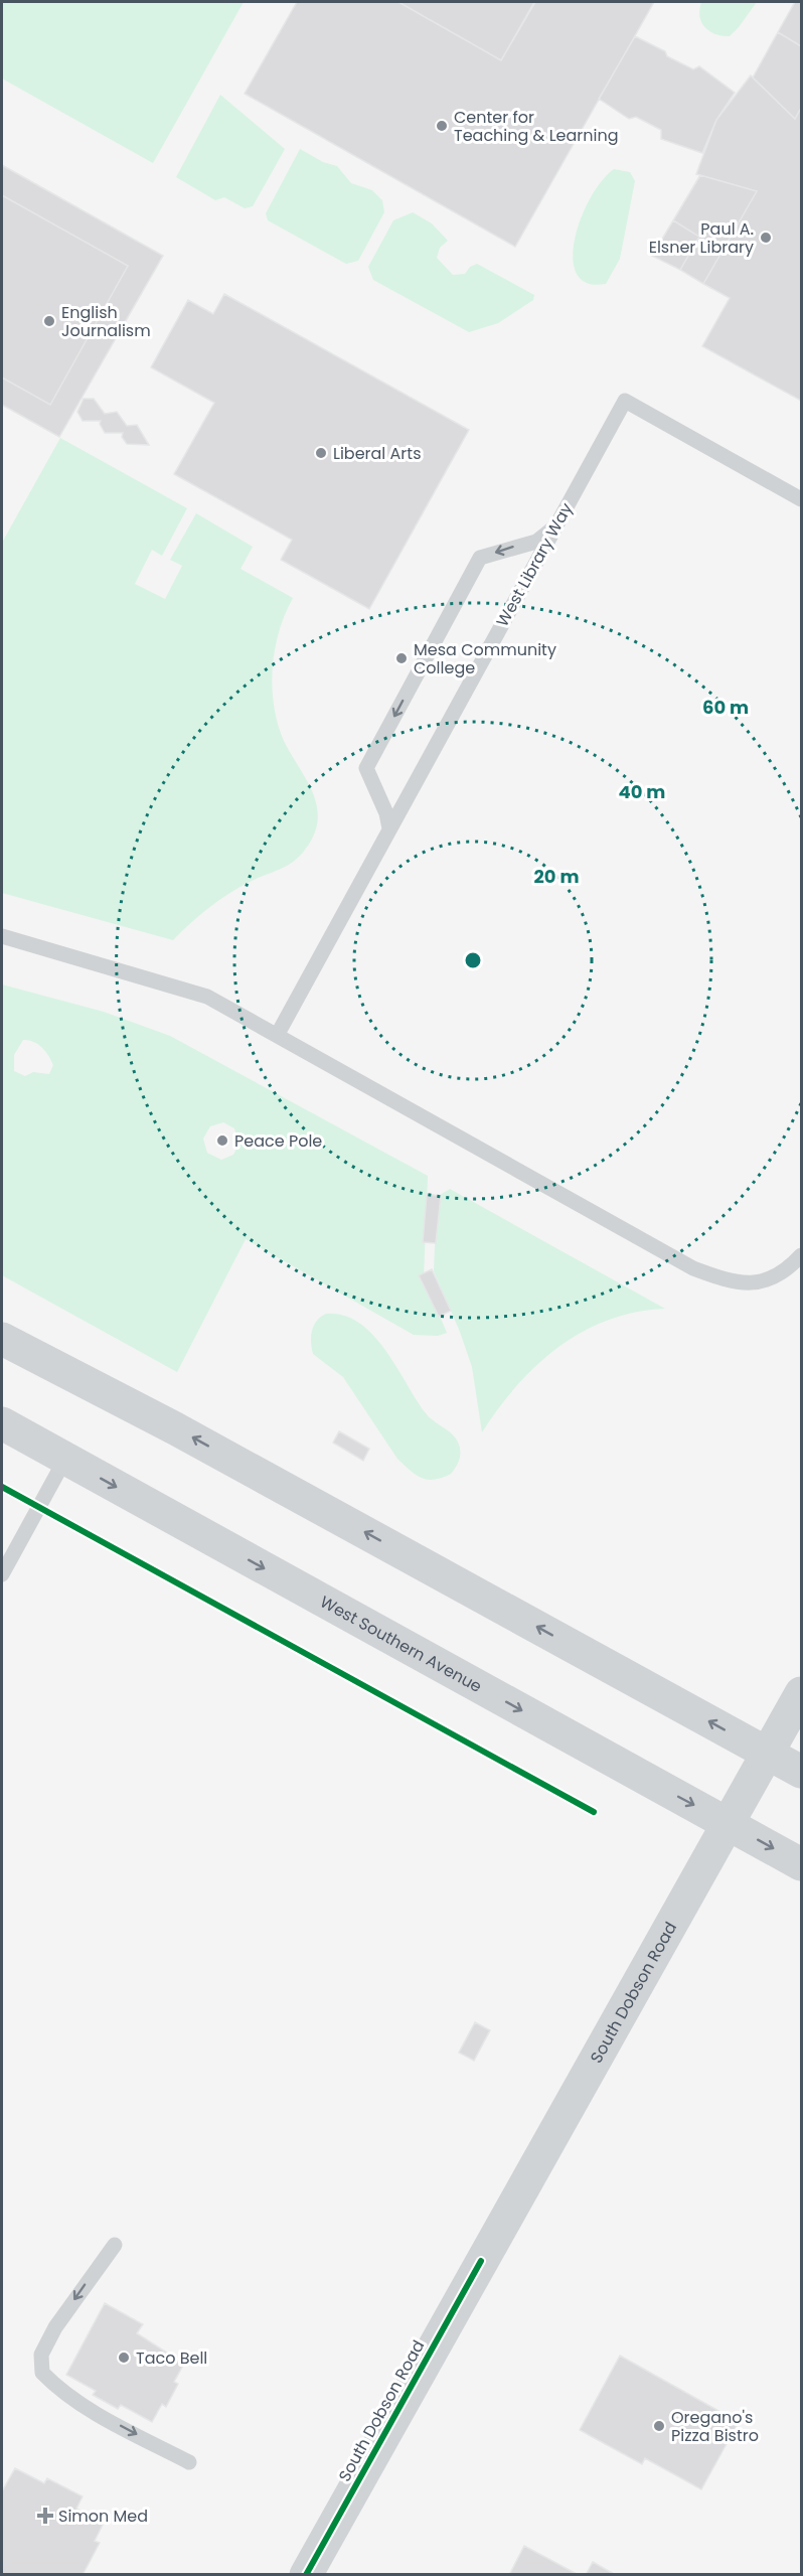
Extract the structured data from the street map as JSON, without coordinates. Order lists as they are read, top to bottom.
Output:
{
  "streets": {
    "main road": ["West Southern Avenue", "South Dobson Road"],
    "lane": ["West Library Way"]
  },
  "crossings": [
    ["West Southern Avenue", "South Dobson Road"]
  ],
  "places": {
    "other": [
      "Center for Teaching & Learning",
      "Paul A. Elsner Library",
      "English Journalism",
      "Liberal Arts",
      "Mesa Community College",
      "Peace Pole",
      "Taco Bell",
      "Oregano's Pizza Bistro"
    ],
    "health": ["Simon Med"]
  },
  "rings": ["60 m", "40 m", "20 m"]
}
